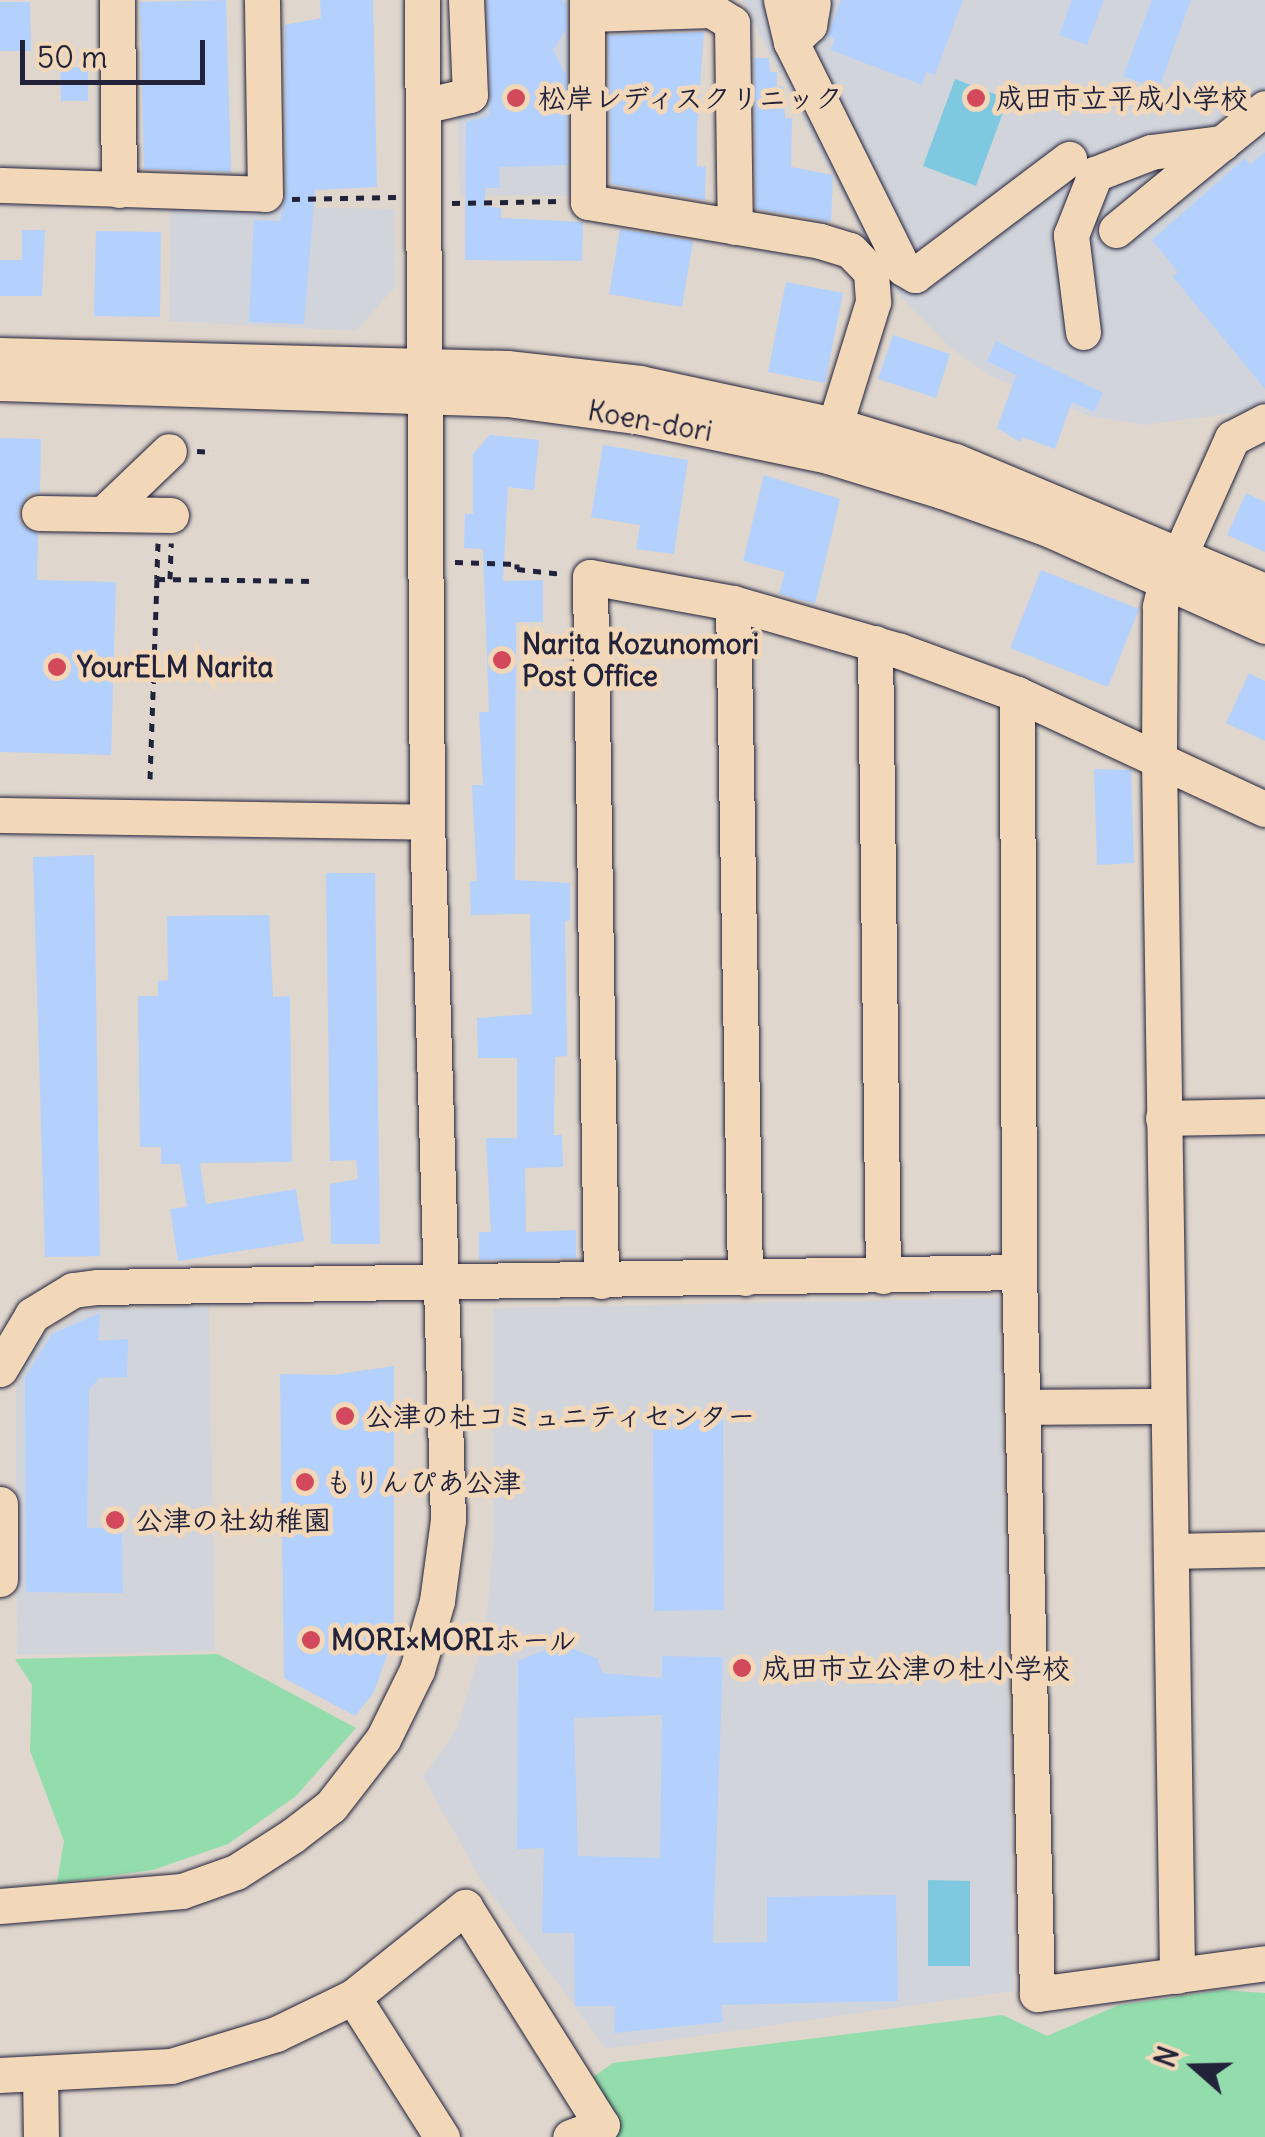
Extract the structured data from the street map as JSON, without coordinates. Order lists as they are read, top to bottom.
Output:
{
  "streets": {
    "street": ["Koen-dori"]
  },
  "places": [
    "松岸レディスクリニック",
    "成田市立平成小学校",
    "Narita Kozunomori Post Office",
    "YourELM Narita",
    "公津の杜コミュニティセンター",
    "もりんぴあ公津",
    "公津の社幼稚園",
    "MORI×MORIホール",
    "成田市立公津の杜小学校"
  ],
  "scale_bar": "50 m",
  "north": "left"
}
